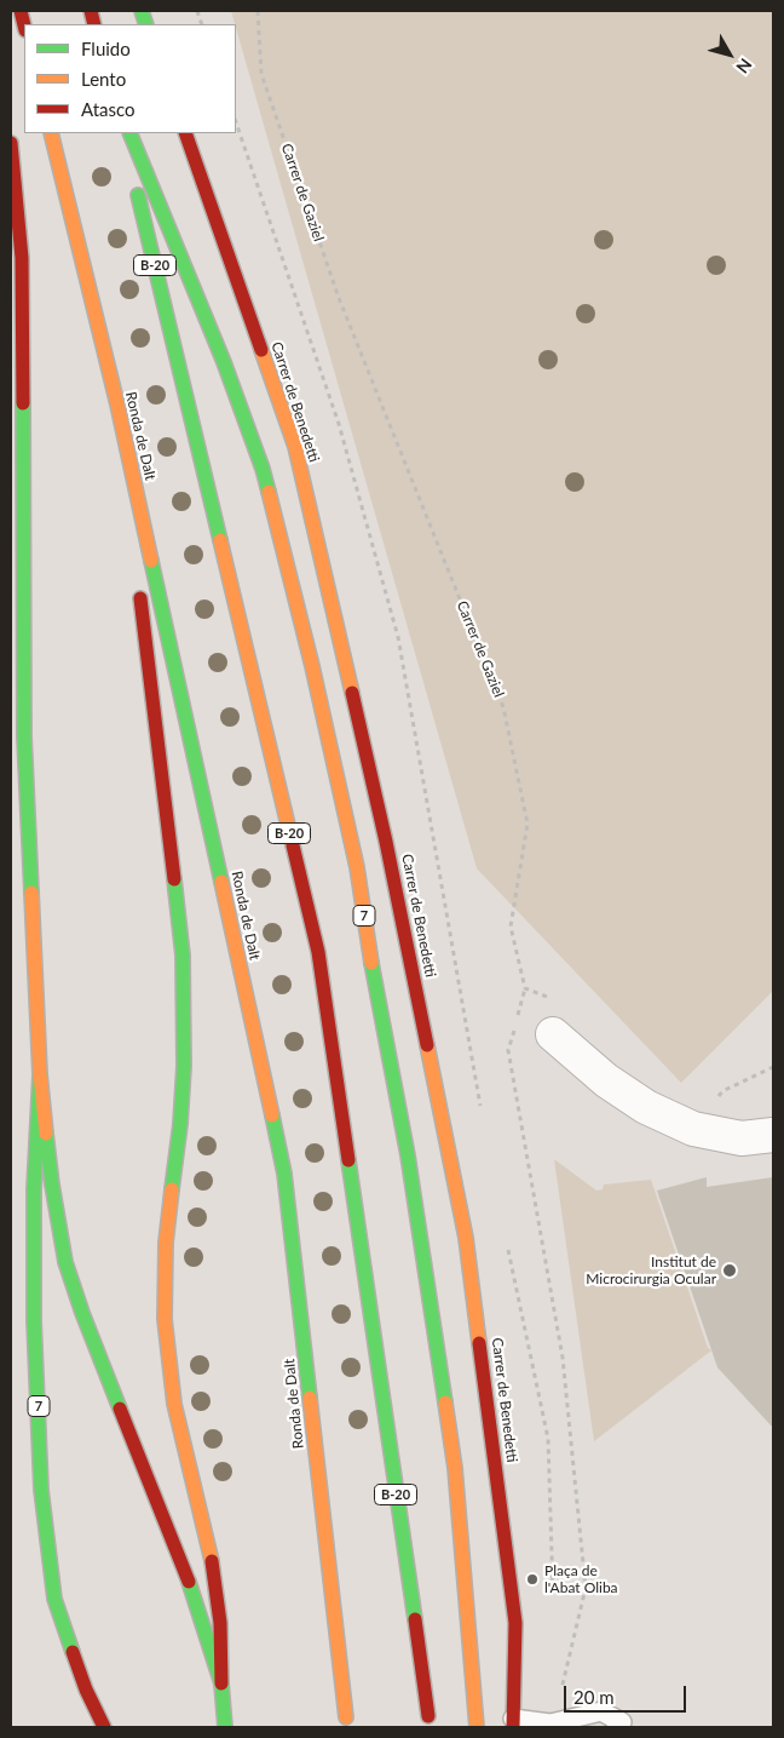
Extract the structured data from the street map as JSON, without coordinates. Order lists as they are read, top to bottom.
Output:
{
  "streets": {
    "main road": [
      "B-20",
      "Carrer de Benedetti",
      "Ronda de Dalt",
      "7"
    ],
    "path": ["Carrer de Gaziel"]
  },
  "places": ["Institut de Microcirurgia Ocular", "Plaça de l'Abat Oliba"],
  "legend": ["Fluido", "Lento", "Atasco"],
  "scale_bar": "20 m",
  "north": "bottom right"
}
